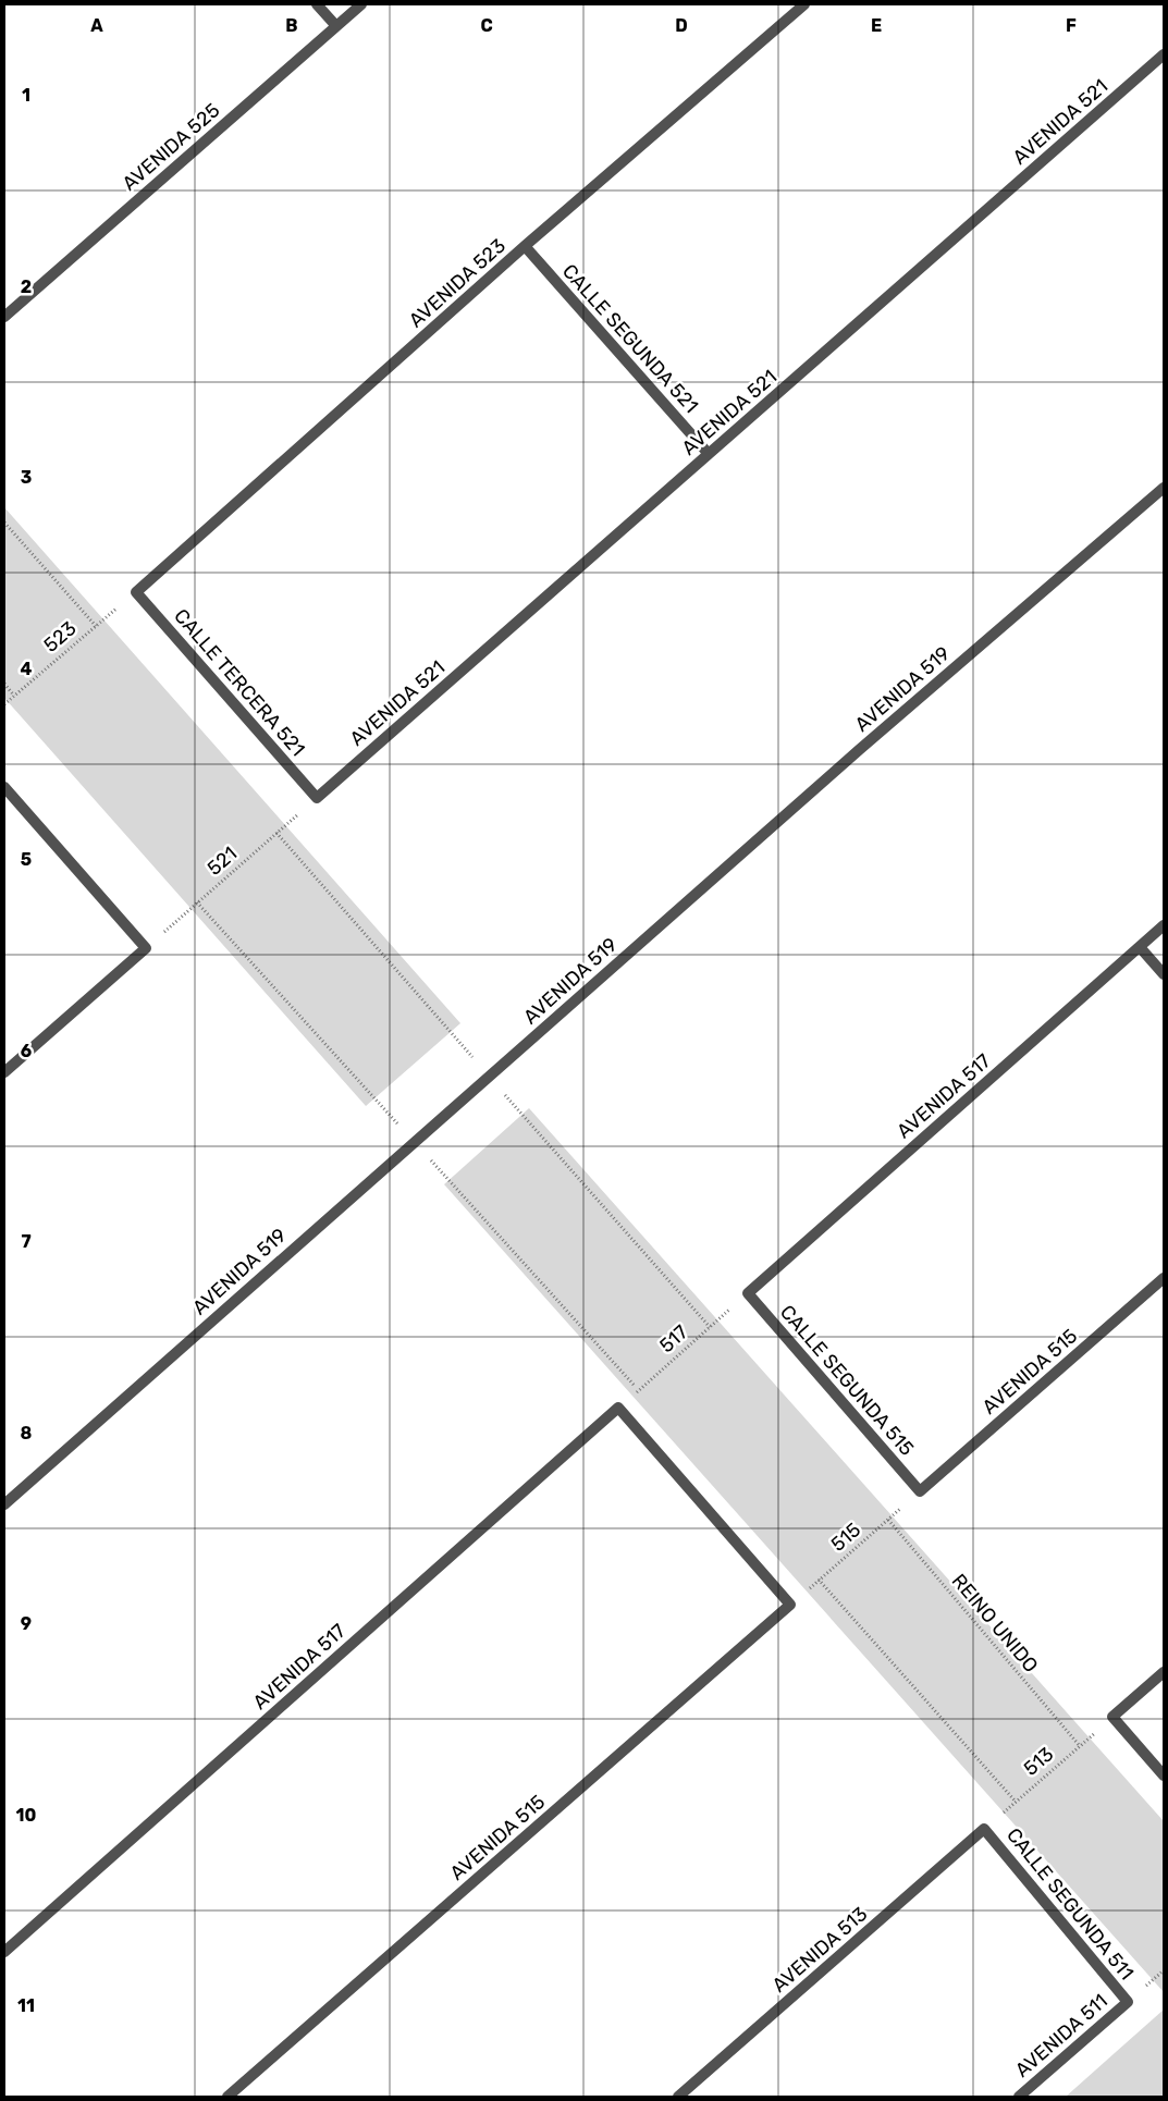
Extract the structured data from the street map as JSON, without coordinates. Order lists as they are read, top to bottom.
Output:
{
  "streets": {
    "street": [
      "AVENIDA 521",
      "AVENIDA 525",
      "AVENIDA 523",
      "CALLE SEGUNDA 521",
      "CALLE TERCERA 521",
      "AVENIDA 519",
      "AVENIDA 517",
      "AVENIDA 515",
      "CALLE SEGUNDA 515",
      "CALLE SEGUNDA 511",
      "AVENIDA 513",
      "AVENIDA 511"
    ],
    "path": [
      "523",
      "521",
      "517",
      "515",
      "REINO UNIDO",
      "513"
    ]
  },
  "crossings": [
    ["AVENIDA 521", "CALLE SEGUNDA 521"],
    ["AVENIDA 521", "CALLE TERCERA 521"],
    ["AVENIDA 521", "521"],
    ["AVENIDA 523", "CALLE SEGUNDA 521"],
    ["AVENIDA 523", "523"],
    ["AVENIDA 523", "CALLE TERCERA 521"],
    ["523", "CALLE TERCERA 521"],
    ["CALLE TERCERA 521", "521"],
    ["AVENIDA 517", "517"],
    ["AVENIDA 517", "CALLE SEGUNDA 515"],
    ["517", "CALLE SEGUNDA 515"],
    ["AVENIDA 515", "CALLE SEGUNDA 515"],
    ["AVENIDA 515", "515"],
    ["CALLE SEGUNDA 515", "515"],
    ["515", "REINO UNIDO"],
    ["REINO UNIDO", "513"],
    ["513", "CALLE SEGUNDA 511"],
    ["513", "AVENIDA 513"],
    ["CALLE SEGUNDA 511", "AVENIDA 513"],
    ["CALLE SEGUNDA 511", "AVENIDA 511"]
  ],
  "grid": {
    "columns": [
      "A",
      "B",
      "C",
      "D",
      "E",
      "F"
    ],
    "rows": [
      "1",
      "2",
      "3",
      "4",
      "5",
      "6",
      "7",
      "8",
      "9",
      "10",
      "11"
    ]
  }
}
